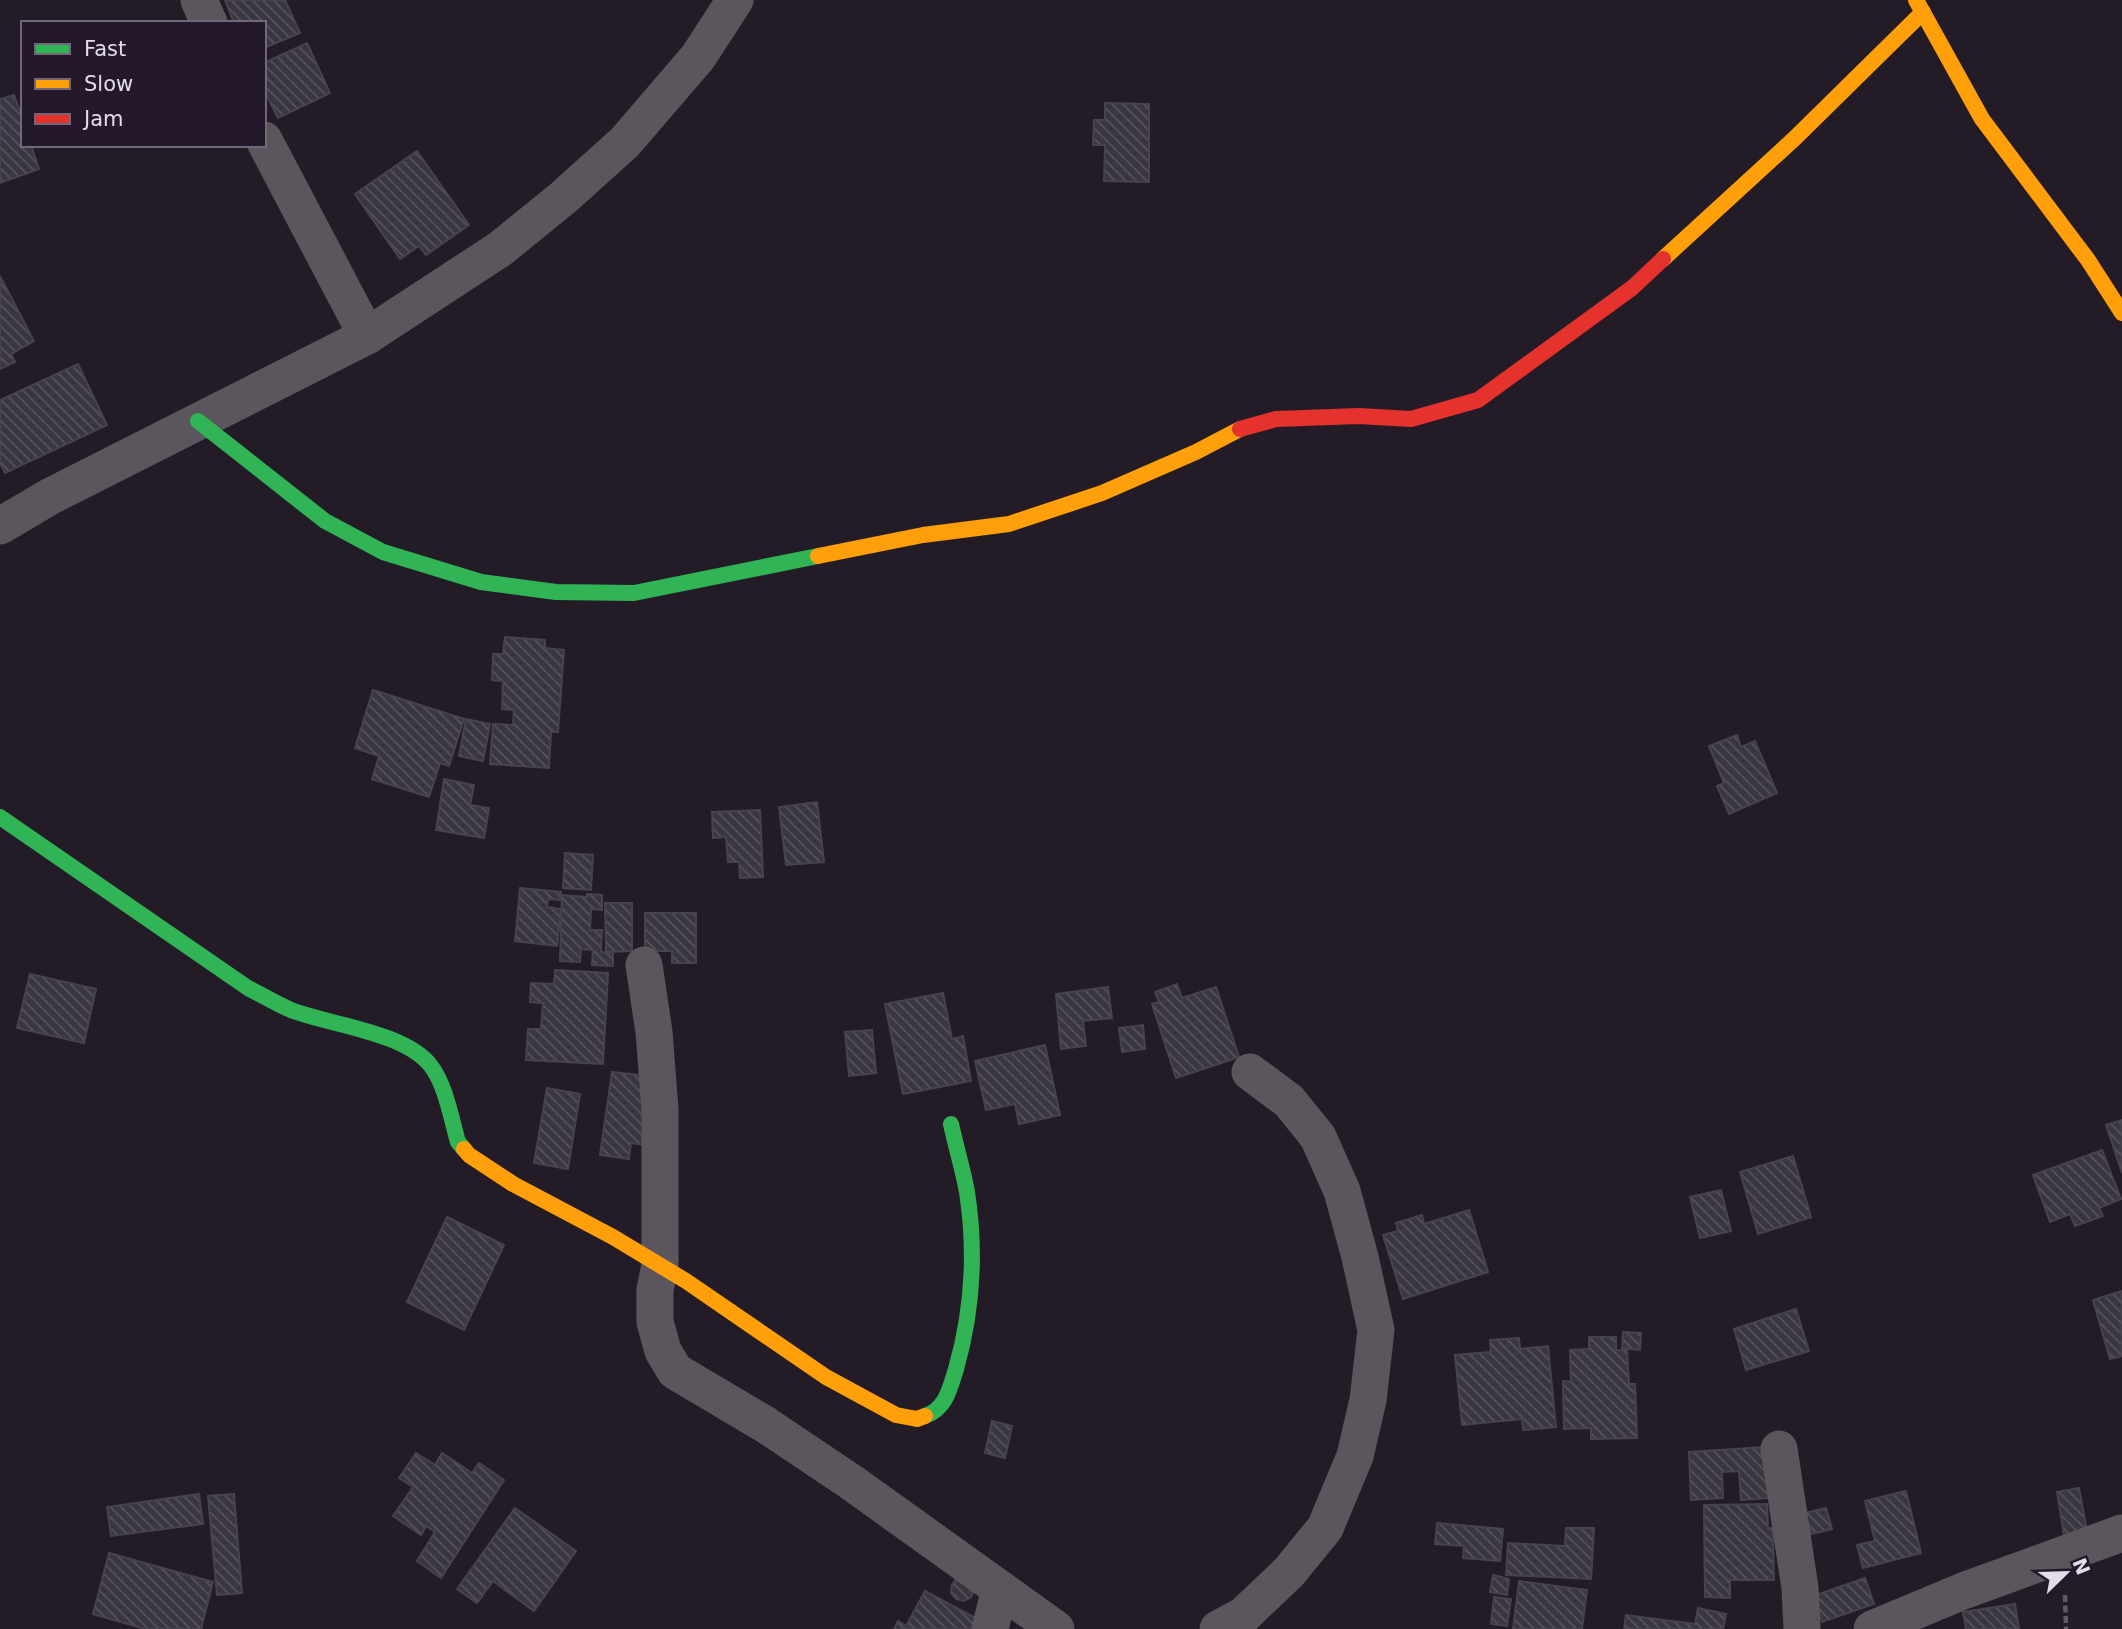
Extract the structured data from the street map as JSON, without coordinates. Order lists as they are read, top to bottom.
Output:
{
  "legend": ["Fast", "Slow", "Jam"],
  "north": "top right"
}
